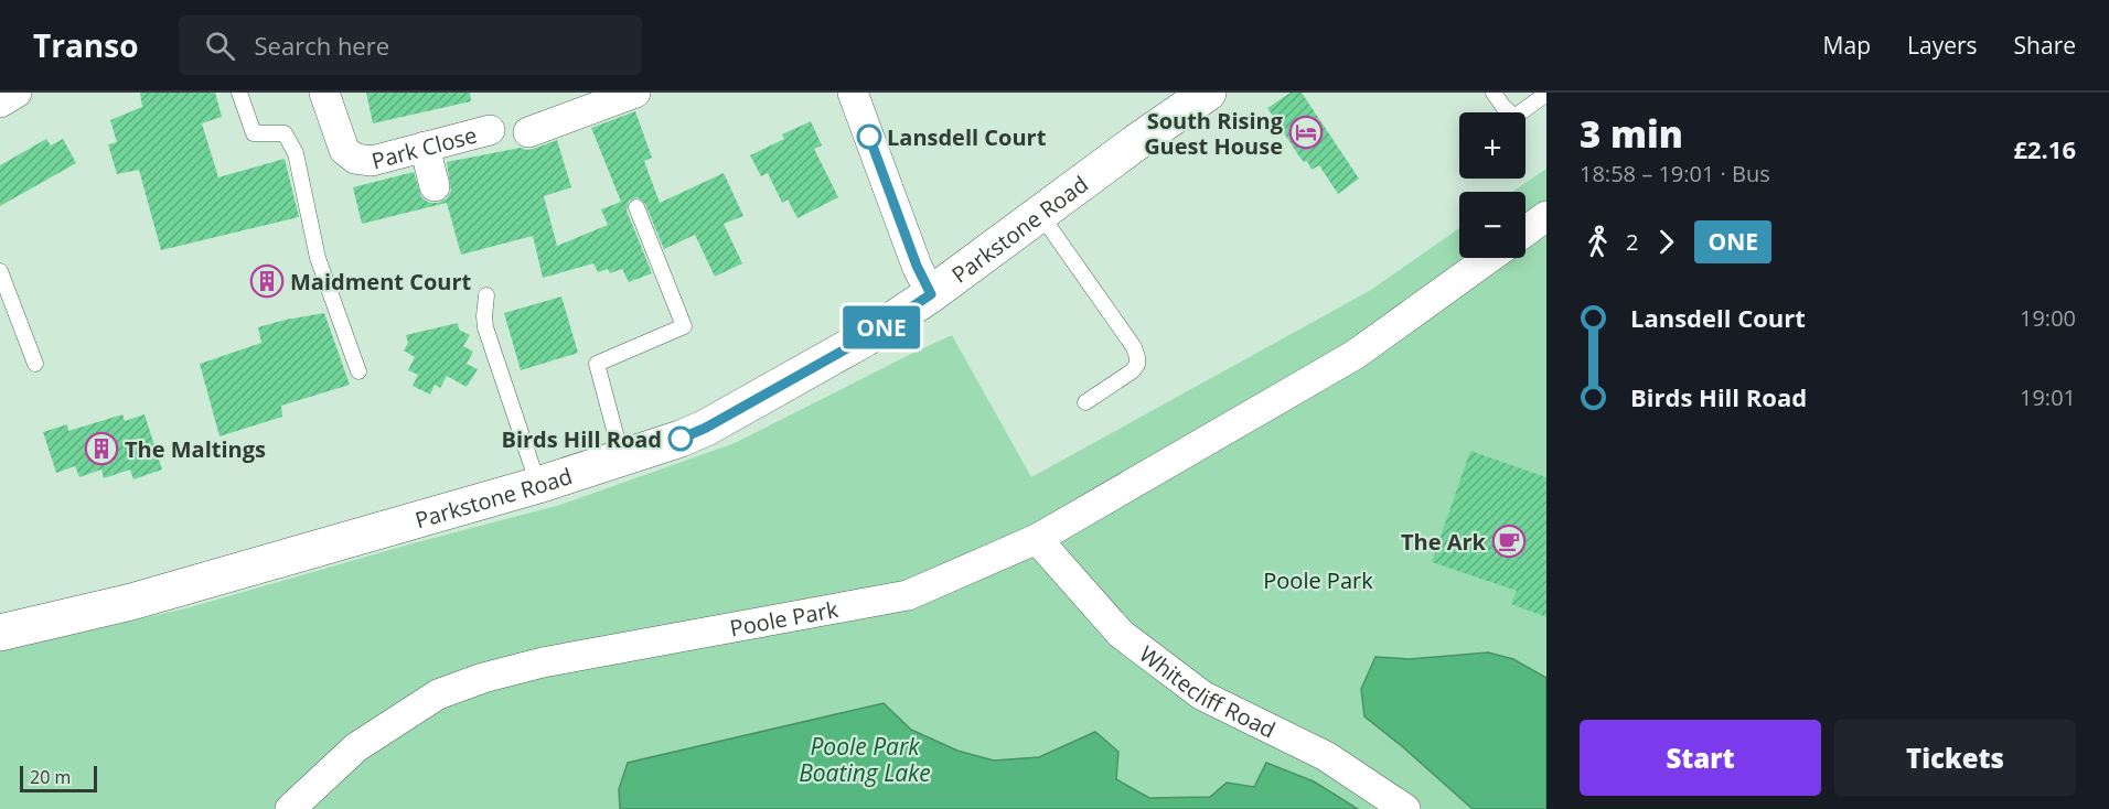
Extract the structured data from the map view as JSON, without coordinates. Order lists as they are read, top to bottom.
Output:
{
  "streets": {
    "main road": ["Parkstone Road"],
    "street": ["Park Close", "Poole Park", "Whitecliff Road"]
  },
  "crossings": [
    ["Poole Park", "Whitecliff Road"]
  ],
  "water": ["Poole Park Boating Lake"],
  "parks": ["Poole Park"],
  "places": {
    "hotel": ["South Rising Guest House"],
    "other": ["Lansdell Court", "Birds Hill Road"],
    "building": ["Maidment Court", "The Maltings"],
    "cafe": ["The Ark"]
  },
  "lines": ["bus line ONE"],
  "scale_bar": "20 m",
  "page": {
    "header": "Transo",
    "search": "Search here",
    "nav": ["Map", "Layers", "Share"],
    "on_map": "ONE",
    "heading": ["3 min", "18:58 – 19:01 · Bus", "£2.16"],
    "map_buttons": ["+", "−"],
    "legs": ["2", "ONE"],
    "list": [
      {
        "name": "Lansdell Court",
        "value": "19:00"
      },
      {
        "name": "Birds Hill Road",
        "value": "19:01"
      }
    ],
    "buttons": ["Start", "Tickets"],
    "scale": "20 m"
  }
}
